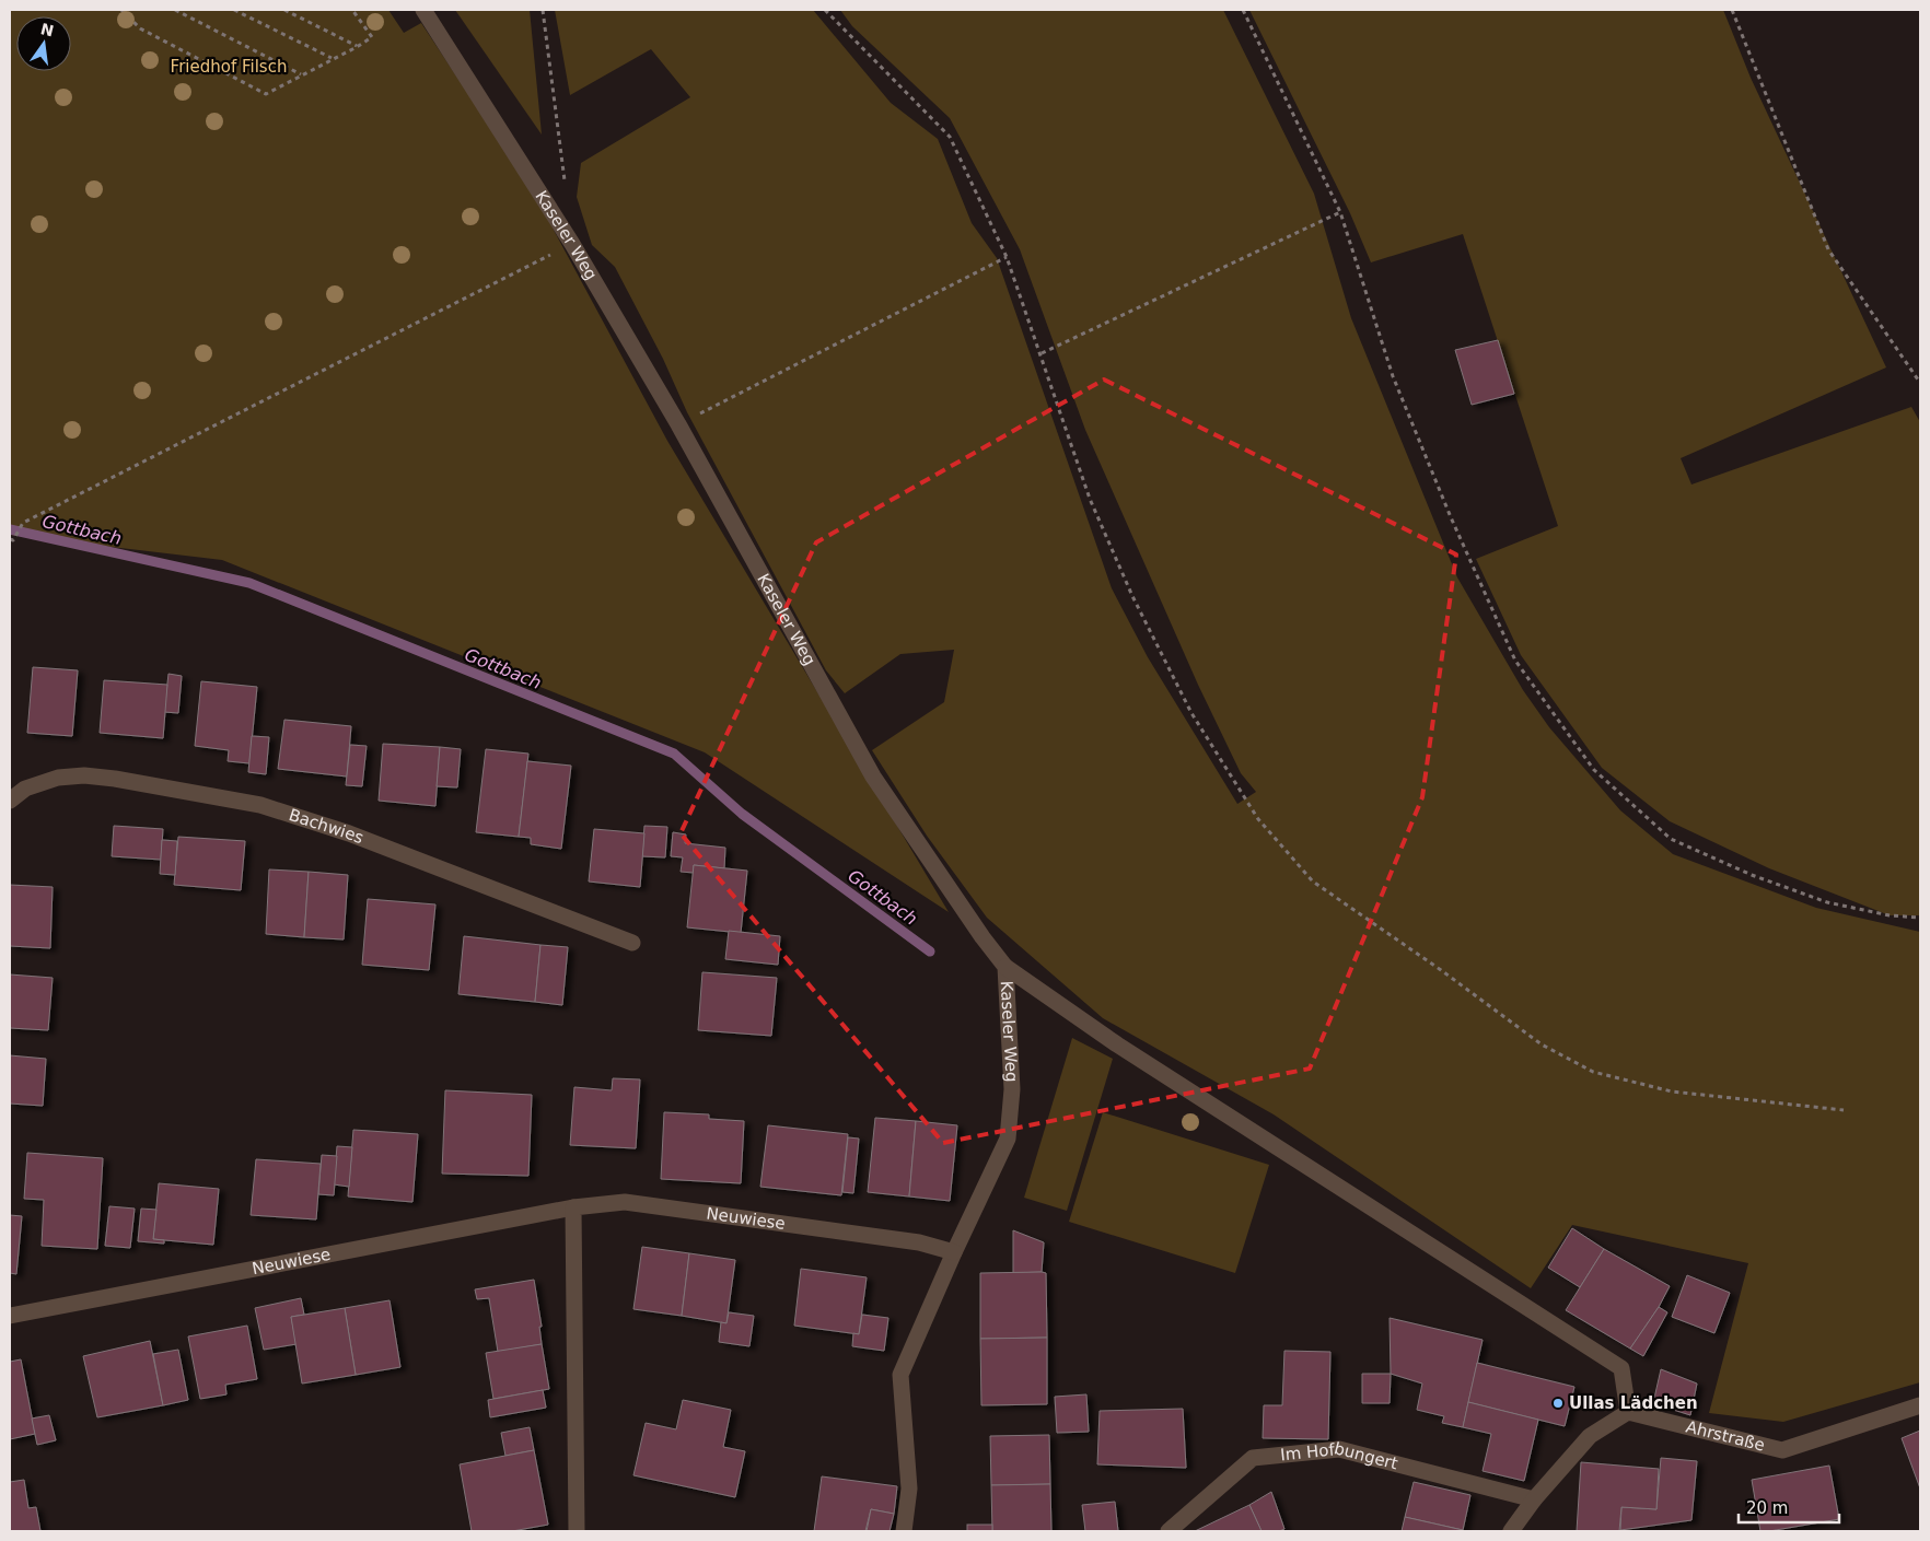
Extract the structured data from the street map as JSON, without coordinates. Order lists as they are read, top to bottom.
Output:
{
  "streets": {
    "street": [
      "Kaseler Weg",
      "Bachwies",
      "Neuwiese",
      "Ahrstraße",
      "Im Hofbungert"
    ]
  },
  "crossings": [
    ["Kaseler Weg", "Neuwiese"]
  ],
  "water": ["Gottbach"],
  "parks": ["Friedhof Filsch"],
  "places": ["Ullas Lädchen"],
  "scale_bar": "20 m",
  "north": "top"
}
